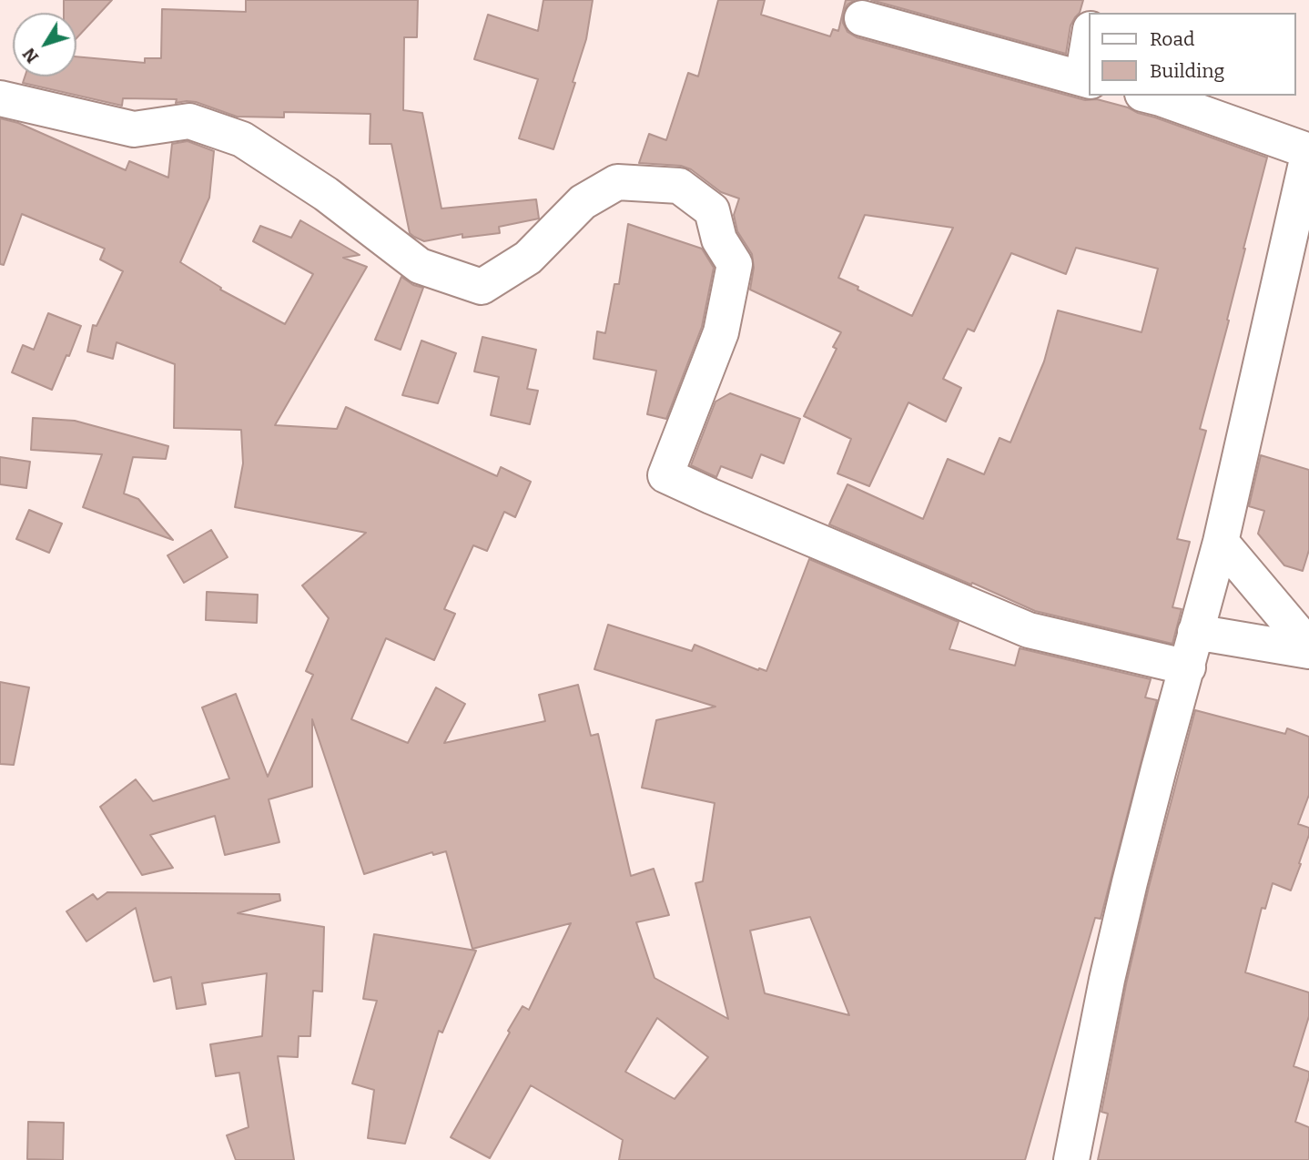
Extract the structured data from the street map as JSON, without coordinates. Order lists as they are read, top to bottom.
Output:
{
  "legend": ["Road", "Building"],
  "north": "bottom left"
}
